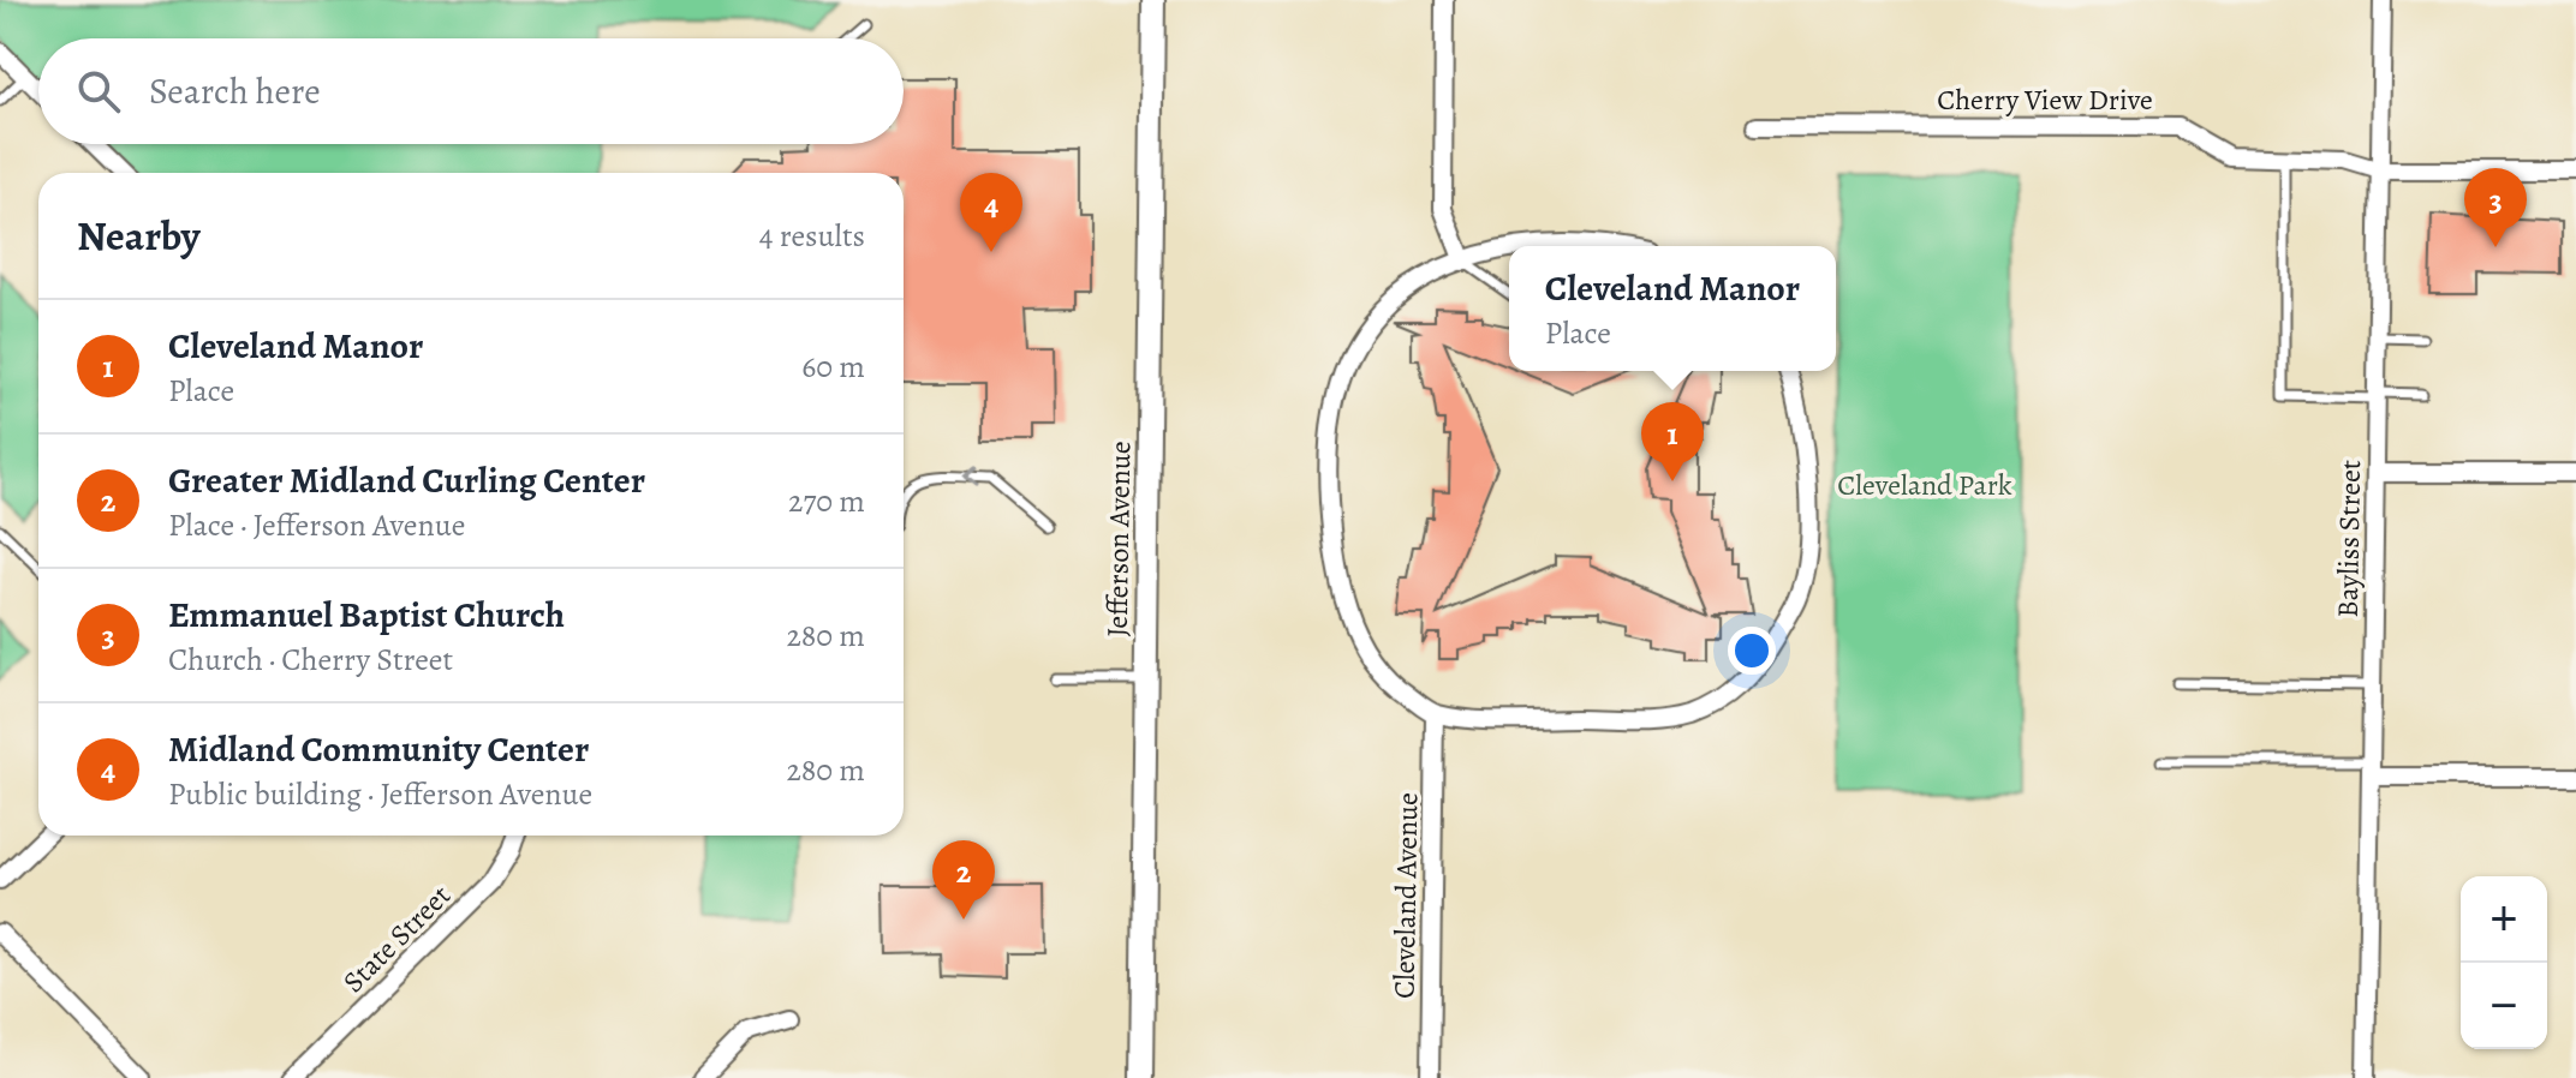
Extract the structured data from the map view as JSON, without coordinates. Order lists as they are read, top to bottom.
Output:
{
  "streets": {
    "street": [
      "Cherry View Drive",
      "Jefferson Avenue",
      "Bayliss Street",
      "Cleveland Avenue",
      "State Street"
    ]
  },
  "crossings": [
    ["Cherry View Drive", "Bayliss Street"]
  ],
  "parks": ["Cleveland Park"],
  "page": {
    "search": "Search here",
    "pins": [
      "3",
      "4",
      "1",
      "2"
    ],
    "heading": ["Nearby", "4 results"],
    "popup": ["Cleveland Manor", "Place"],
    "list": [
      {
        "mark": "1",
        "name": "Cleveland Manor",
        "note": "Place",
        "value": "60 m"
      },
      {
        "mark": "2",
        "name": "Greater Midland Curling Center",
        "note": "Place · Jefferson Avenue",
        "value": "270 m"
      },
      {
        "mark": "3",
        "name": "Emmanuel Baptist Church",
        "note": "Church · Cherry Street",
        "value": "280 m"
      },
      {
        "mark": "4",
        "name": "Midland Community Center",
        "note": "Public building · Jefferson Avenue",
        "value": "280 m"
      }
    ],
    "map_buttons": ["+", "−"]
  }
}
